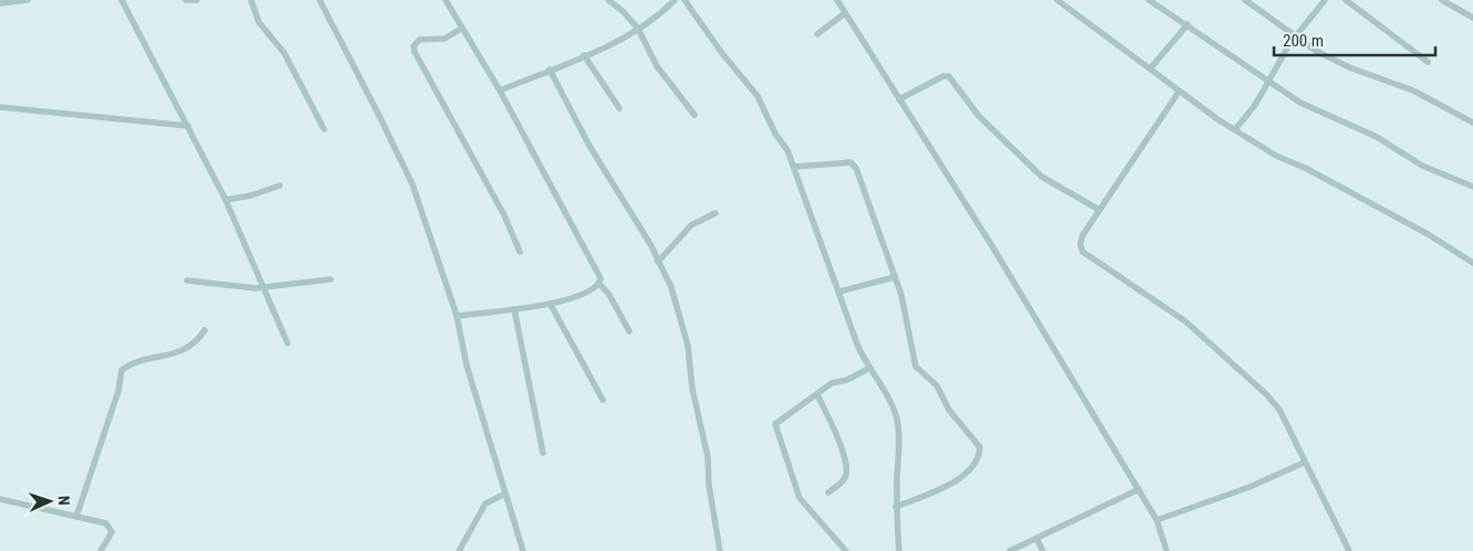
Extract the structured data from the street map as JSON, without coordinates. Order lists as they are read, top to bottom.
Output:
{
  "scale_bar": "200 m",
  "north": "right"
}
